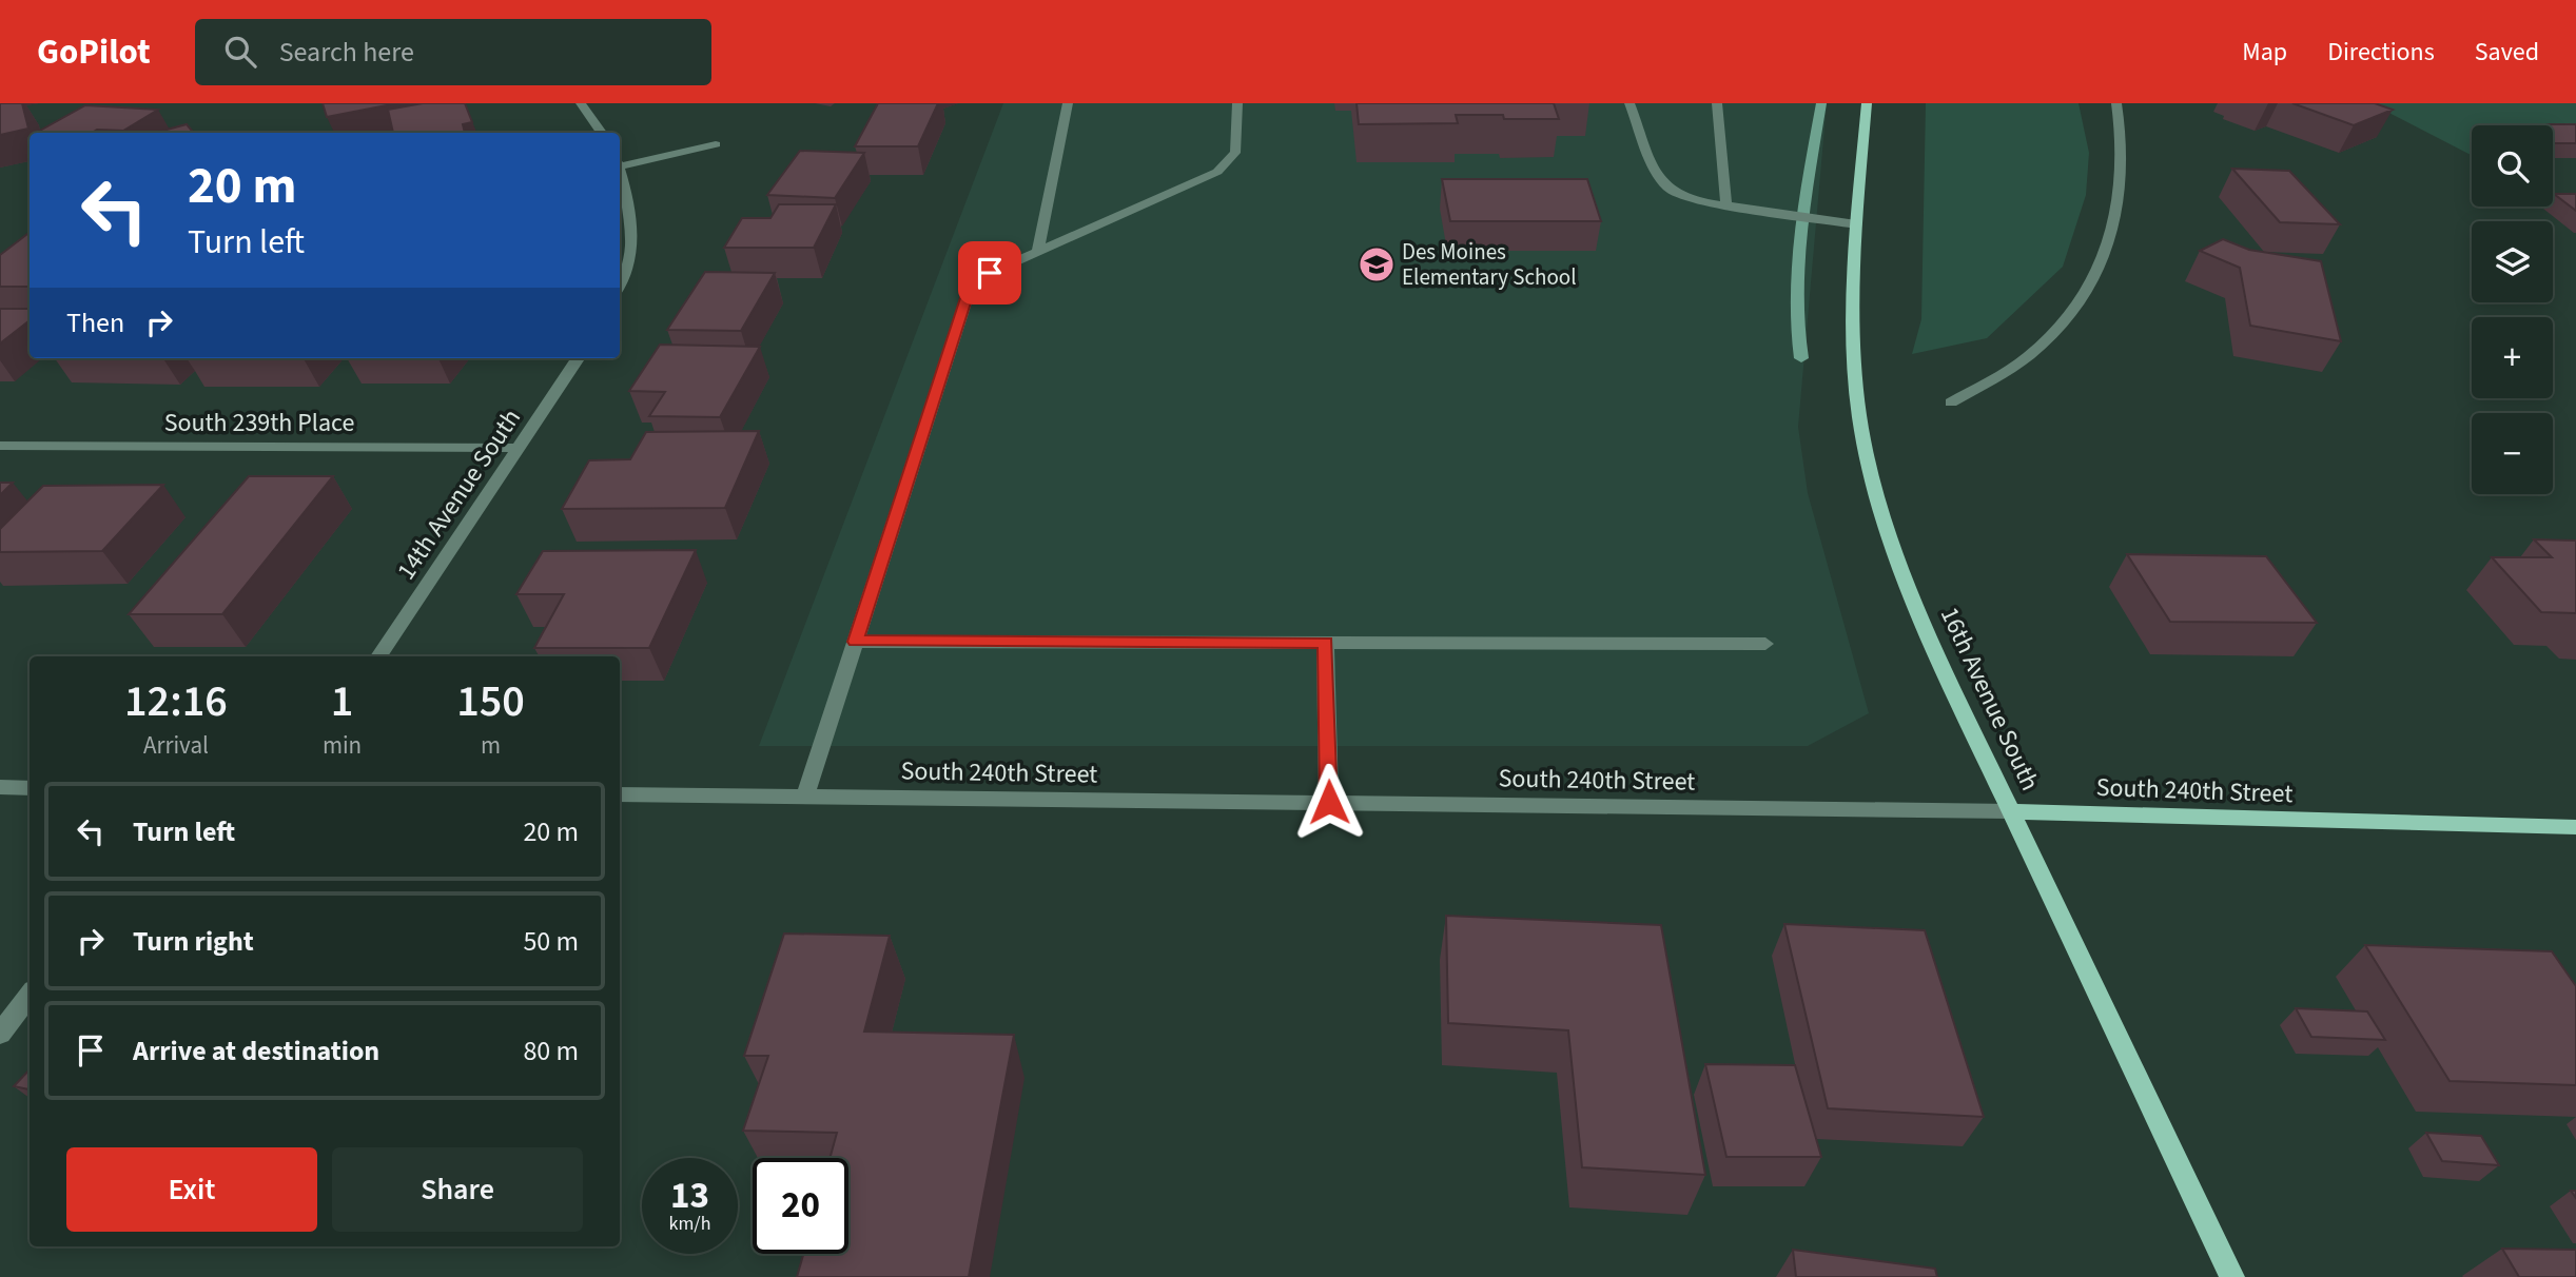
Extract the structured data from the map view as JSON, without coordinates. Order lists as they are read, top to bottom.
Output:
{
  "streets": {
    "main road": ["16th Avenue South", "South 240th Street"],
    "street": ["South 239th Place", "14th Avenue South"]
  },
  "crossings": [
    ["South 239th Place", "14th Avenue South"],
    ["16th Avenue South", "South 240th Street"]
  ],
  "places": {
    "school or university": ["Des Moines Elementary School"]
  },
  "page": {
    "header": "GoPilot",
    "search": "Search here",
    "nav": ["Map", "Directions", "Saved"],
    "map_buttons": ["+", "−"],
    "turn": ["20 m", "Turn left"],
    "then": "Then",
    "eta": [
      "12:16",
      "Arrival",
      "1",
      "min",
      "150",
      "m"
    ],
    "list": [
      {
        "name": "Turn left",
        "value": "20 m"
      },
      {
        "name": "Turn right",
        "value": "50 m"
      },
      {
        "name": "Arrive at destination",
        "value": "80 m"
      }
    ],
    "buttons": ["Exit", "Share"],
    "speed": "13 km/h",
    "limit": "20"
  }
}
